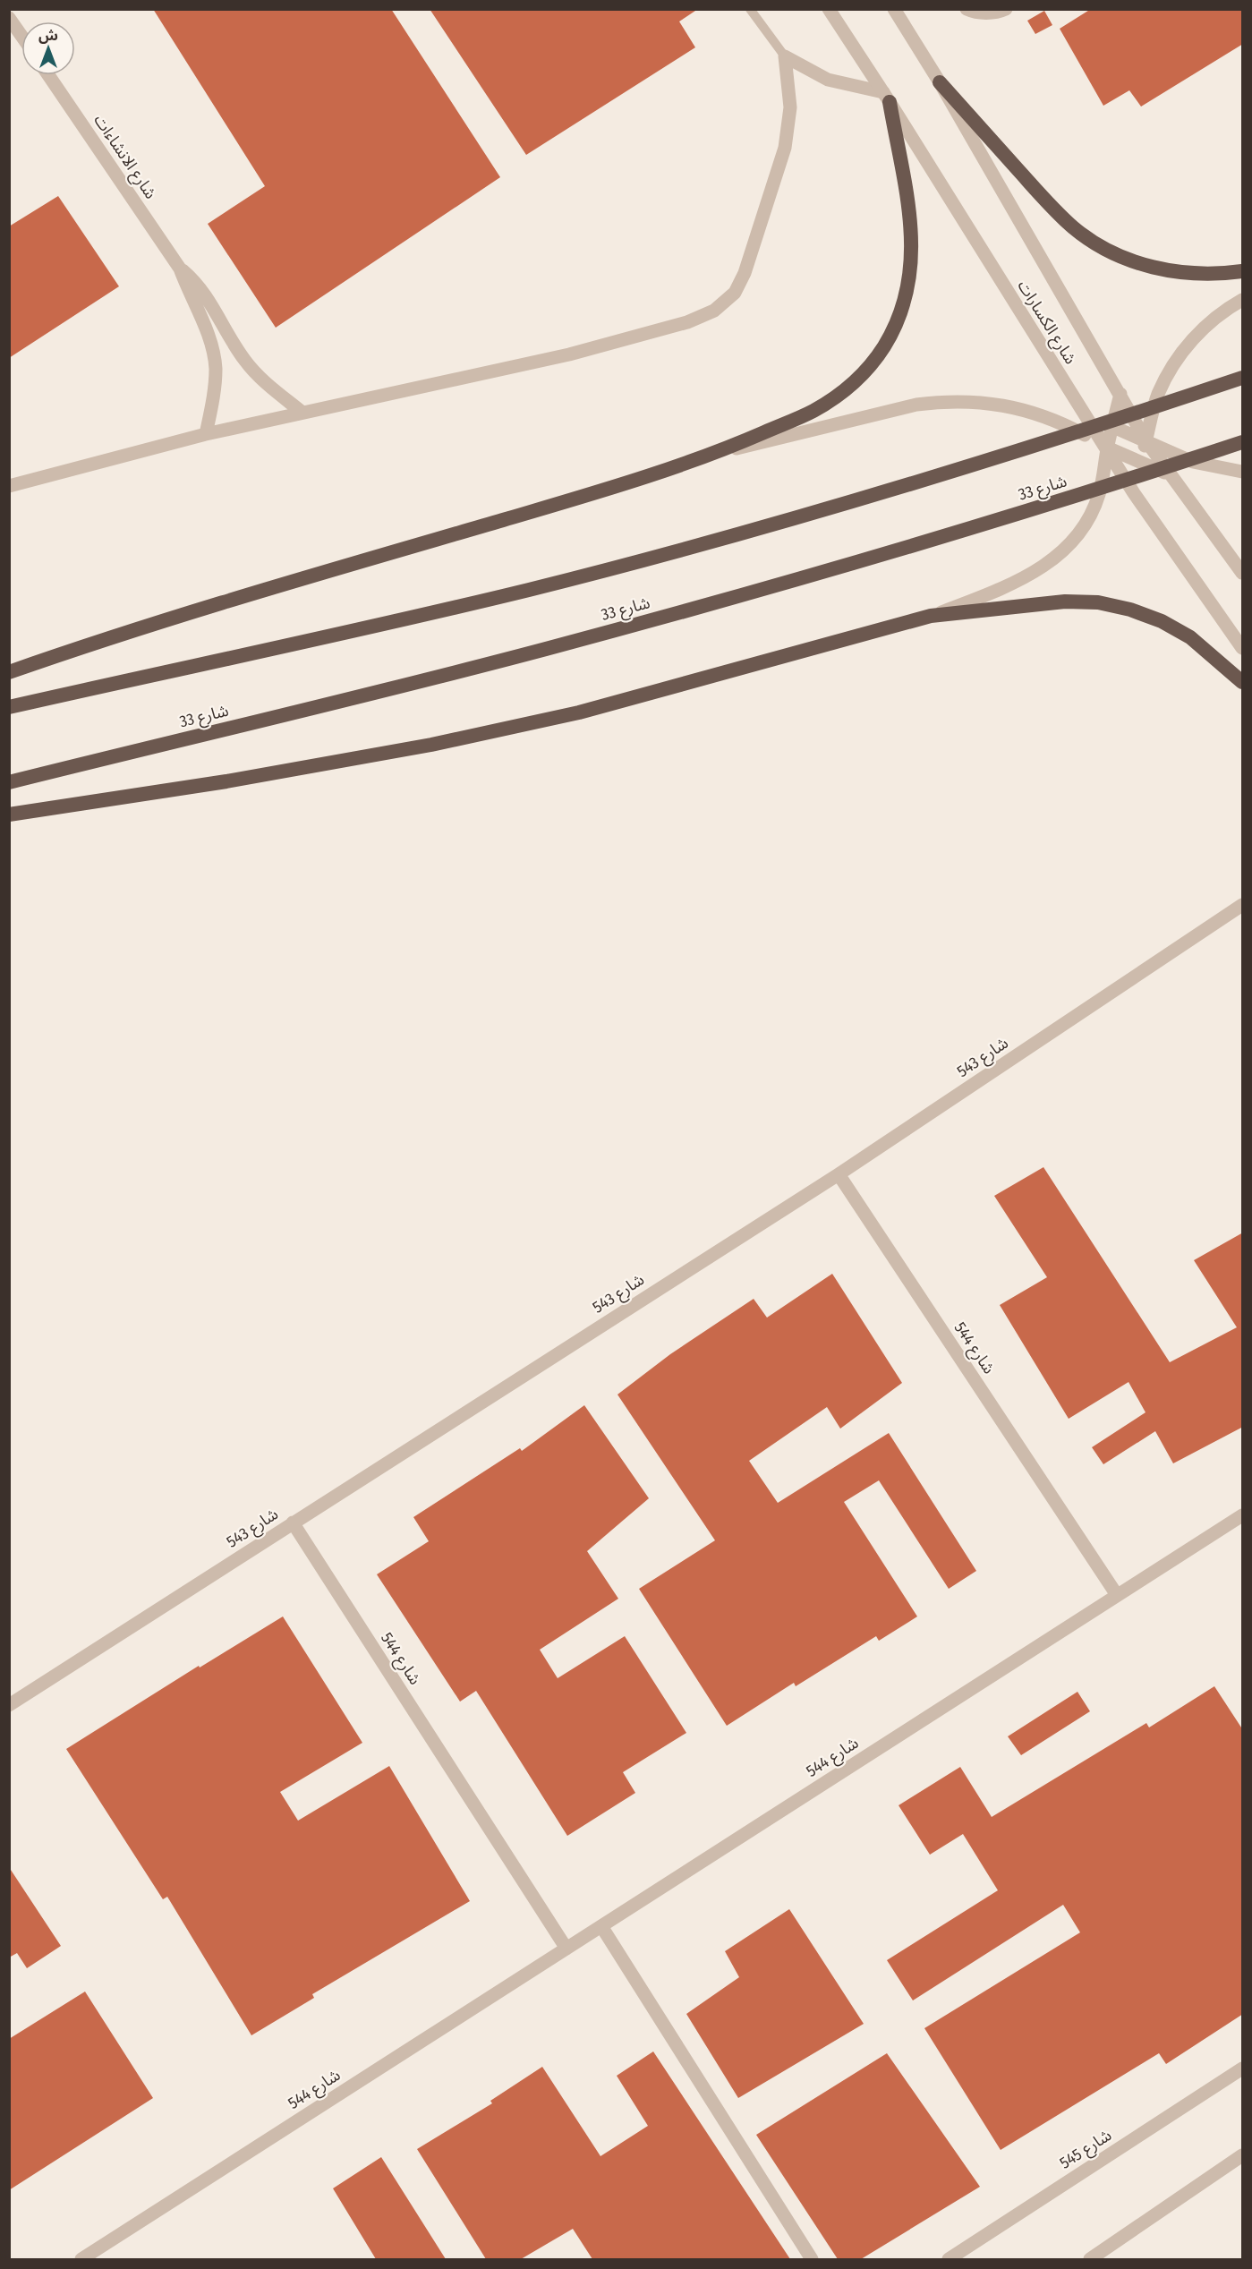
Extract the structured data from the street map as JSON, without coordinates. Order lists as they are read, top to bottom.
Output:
{
  "streets": {
    "highway": ["شارع 33"],
    "street": [
      "شارع الانشاءات",
      "شارع الكسارات",
      "شارع 543",
      "شارع 544",
      "شارع 545"
    ]
  },
  "crossings": [
    ["شارع 543", "شارع 544"]
  ],
  "north": "top"
}
